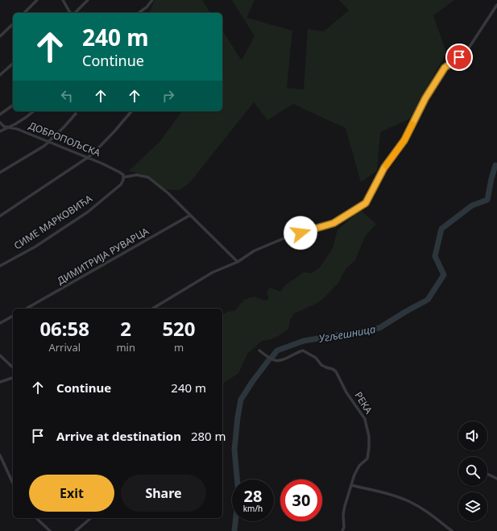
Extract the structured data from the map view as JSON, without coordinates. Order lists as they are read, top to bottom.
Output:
{
  "streets": {
    "street": [
      "ДОБРОПОЉСКА",
      "СИМЕ МАРКОВИЋА",
      "ДИМИТРИЈА РУВАРЦА",
      "РЕКА"
    ]
  },
  "crossings": [
    ["ДОБРОПОЉСКА", "СИМЕ МАРКОВИЋА"]
  ],
  "water": ["Угљешница"],
  "page": {
    "turn": ["240 m", "Continue"],
    "eta": [
      "06:58",
      "Arrival",
      "2",
      "min",
      "520",
      "m"
    ],
    "list": [
      {
        "name": "Continue",
        "value": "240 m"
      },
      {
        "name": "Arrive at destination",
        "value": "280 m"
      }
    ],
    "buttons": ["Exit", "Share"],
    "speed": "28 km/h",
    "limit": "30"
  }
}
